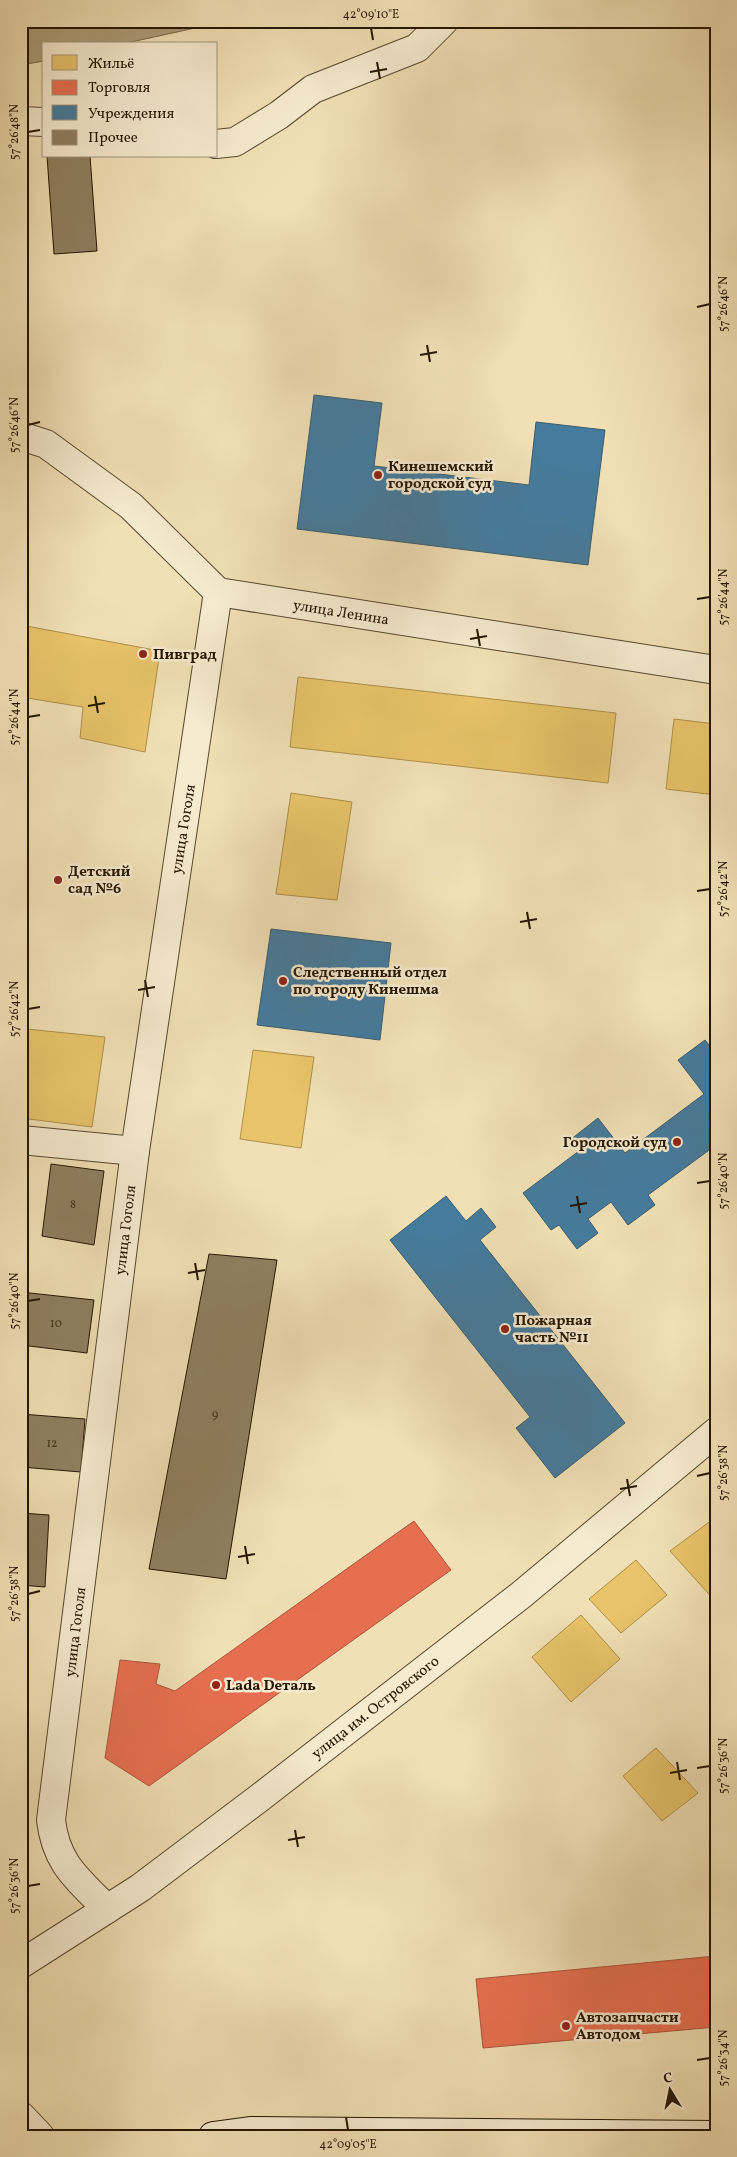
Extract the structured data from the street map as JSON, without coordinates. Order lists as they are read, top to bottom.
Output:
{
  "streets": {
    "street": ["улица Ленина", "улица Гоголя", "улица им. Островского"]
  },
  "crossings": [
    ["улица Ленина", "улица Гоголя"],
    ["улица Гоголя", "улица им. Островского"]
  ],
  "places": [
    "Кинешемский городской суд",
    "Пивград",
    "Детский сад №6",
    "Следственный отдел по городу Кинешма",
    "Городской суд",
    "Пожарная часть №11",
    "Lada Dеталь",
    "Автозапчасти Автодом"
  ],
  "house_numbers": [
    "8",
    "10",
    "9",
    "12"
  ],
  "legend": [
    "Жильё",
    "Торговля",
    "Учреждения",
    "Прочее"
  ],
  "north": "top",
  "coordinates": [
    "42°09'10\"E",
    "57°26'48\"N",
    "57°26'46\"N",
    "57°26'44\"N",
    "57°26'42\"N",
    "57°26'40\"N",
    "57°26'38\"N",
    "57°26'36\"N",
    "57°26'34\"N",
    "42°09'05\"E"
  ]
}
